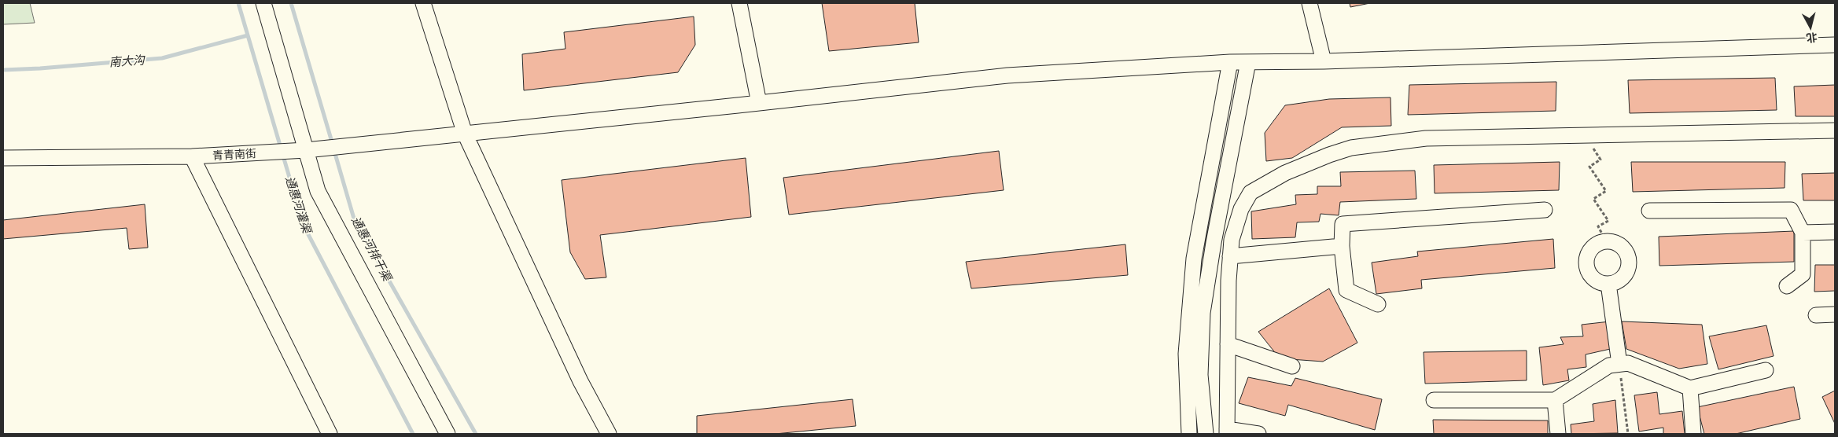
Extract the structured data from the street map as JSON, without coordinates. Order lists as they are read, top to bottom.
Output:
{
  "streets": {
    "street": ["青青南街"]
  },
  "water": ["南大沟", "通惠河灌渠", "通惠河排干渠"],
  "north": "bottom"
}
